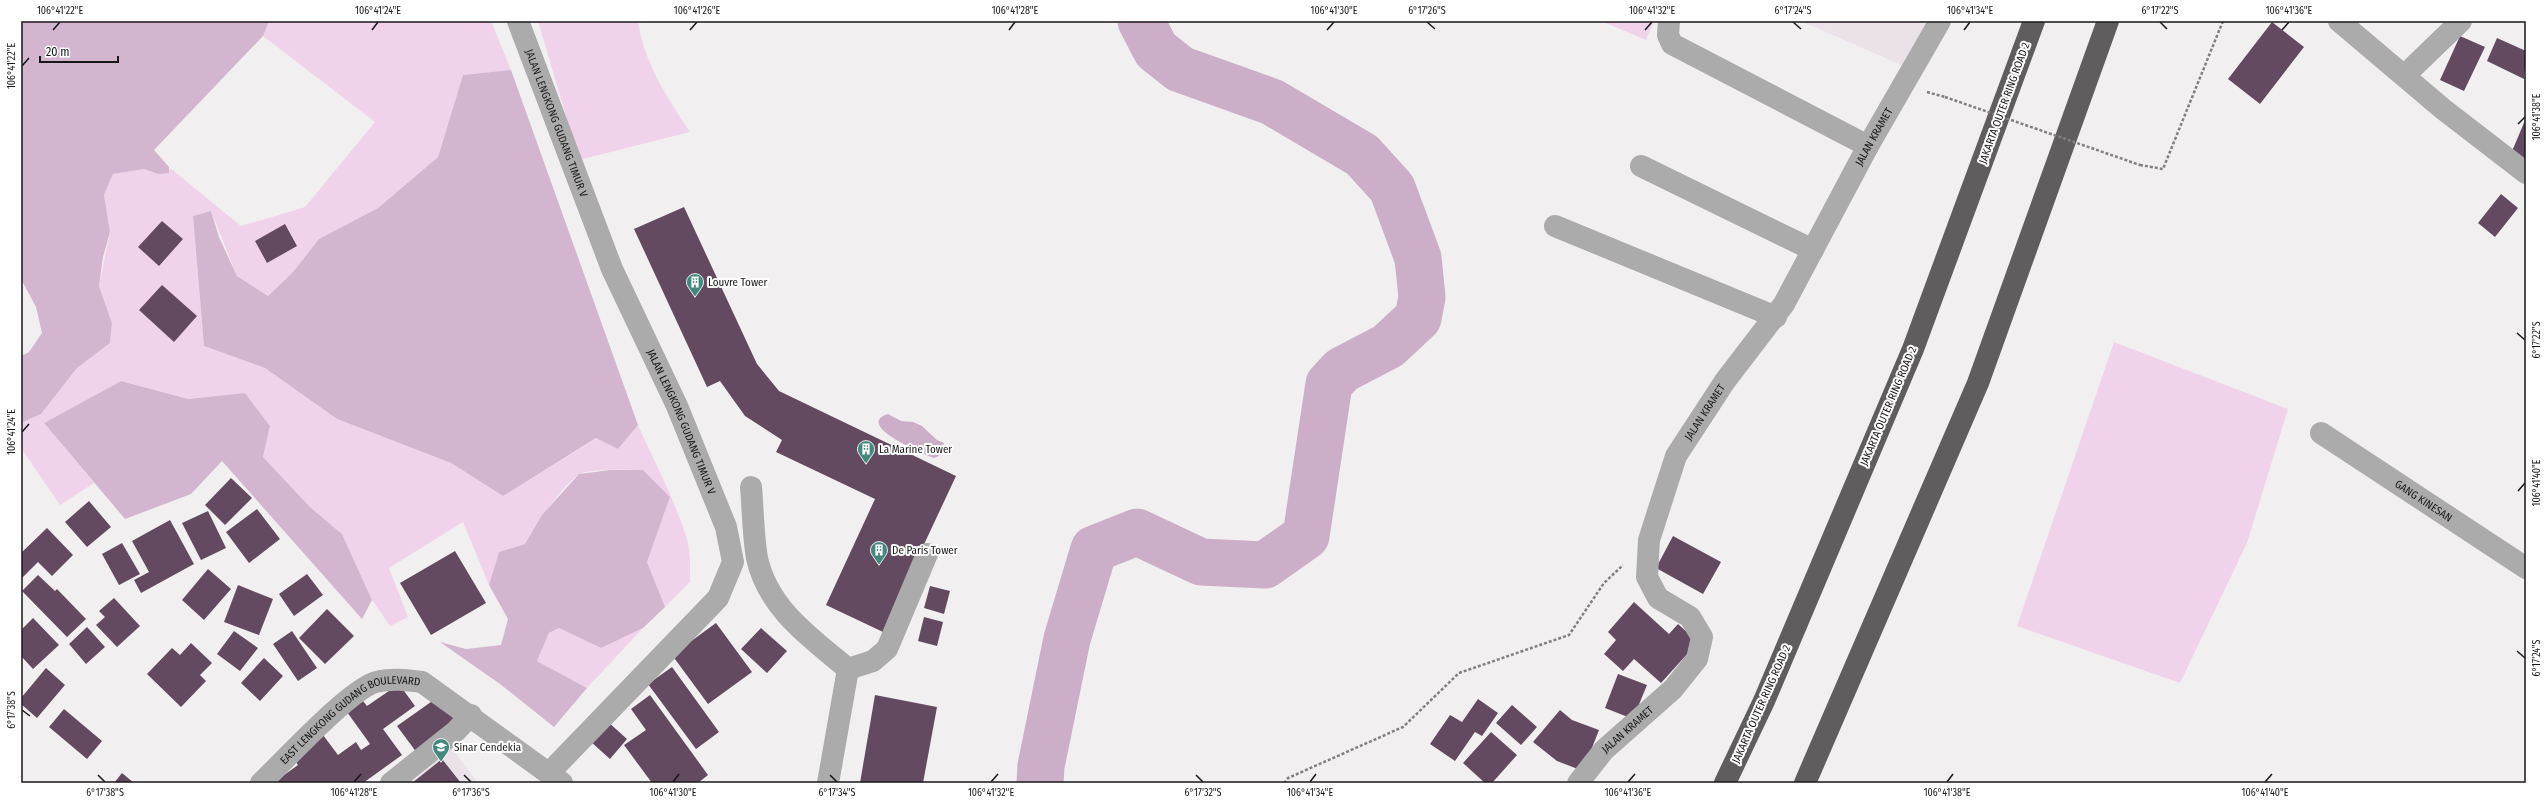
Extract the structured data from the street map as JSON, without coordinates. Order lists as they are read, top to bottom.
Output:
{
  "streets": {
    "highway": ["JAKARTA OUTER RING ROAD 2"],
    "street": [
      "JALAN LENGKONG GUDANG TIMUR V",
      "JALAN KRAMET",
      "GANG KINESAN",
      "EAST LENGKONG GUDANG BOULEVARD"
    ]
  },
  "crossings": [
    ["JALAN LENGKONG GUDANG TIMUR V", "EAST LENGKONG GUDANG BOULEVARD"]
  ],
  "places": {
    "building": ["Louvre Tower", "La Marine Tower", "De Paris Tower"],
    "school or university": ["Sinar Cendekia"]
  },
  "scale_bar": "20 m",
  "coordinates": [
    "106°41'22\"E",
    "106°41'24\"E",
    "106°41'26\"E",
    "106°41'28\"E",
    "106°41'30\"E",
    "6°17'26\"S",
    "106°41'32\"E",
    "6°17'24\"S",
    "106°41'34\"E",
    "6°17'22\"S",
    "106°41'36\"E",
    "106°41'38\"E",
    "106°41'40\"E",
    "6°17'38\"S",
    "6°17'36\"S",
    "6°17'34\"S",
    "6°17'32\"S"
  ]
}
